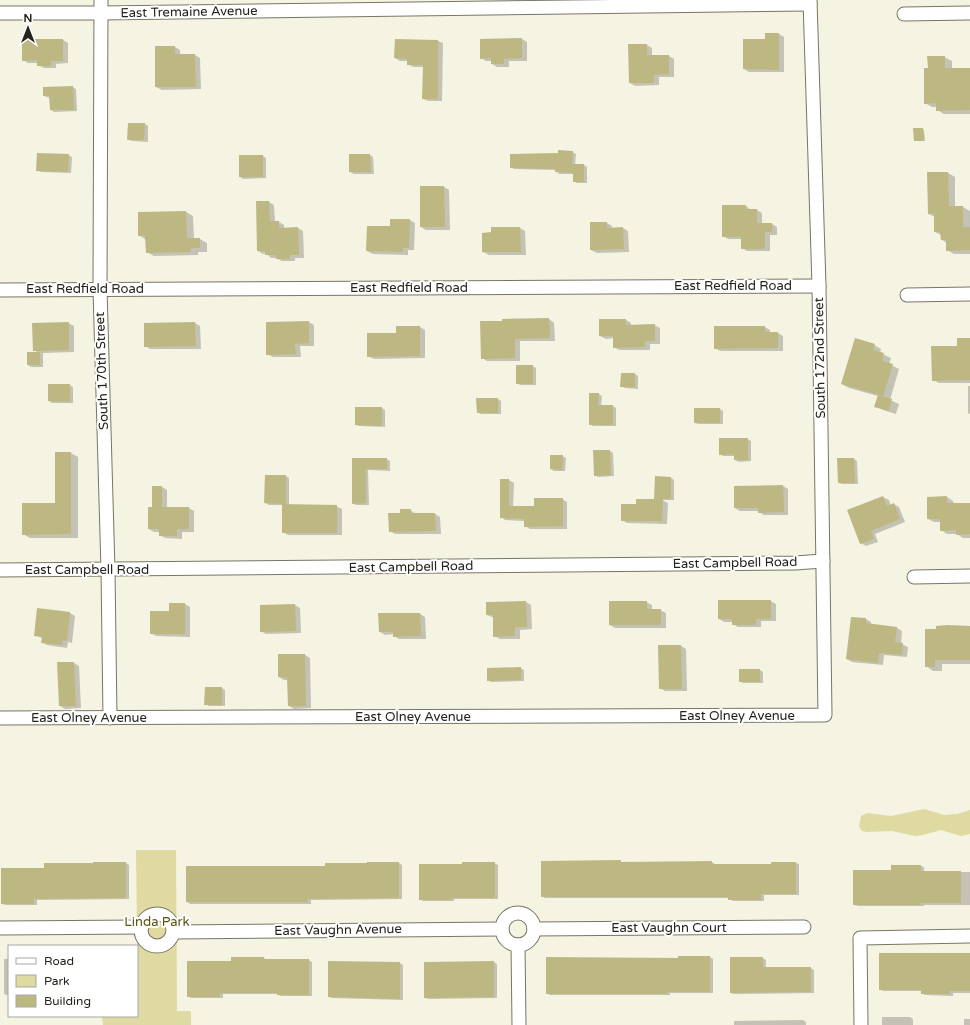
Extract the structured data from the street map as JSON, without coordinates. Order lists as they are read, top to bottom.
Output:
{
  "streets": {
    "street": [
      "East Tremaine Avenue",
      "East Redfield Road",
      "South 172nd Street",
      "South 170th Street",
      "East Campbell Road",
      "East Olney Avenue",
      "East Vaughn Court",
      "East Vaughn Avenue"
    ]
  },
  "crossings": [
    ["East Tremaine Avenue", "South 172nd Street"],
    ["East Tremaine Avenue", "South 170th Street"],
    ["East Redfield Road", "South 172nd Street"],
    ["East Redfield Road", "South 170th Street"],
    ["South 172nd Street", "East Campbell Road"],
    ["South 172nd Street", "East Olney Avenue"],
    ["South 170th Street", "East Campbell Road"],
    ["South 170th Street", "East Olney Avenue"],
    ["East Vaughn Court", "East Vaughn Avenue"]
  ],
  "parks": ["Linda Park"],
  "legend": ["Road", "Park", "Building"],
  "north": "top"
}
